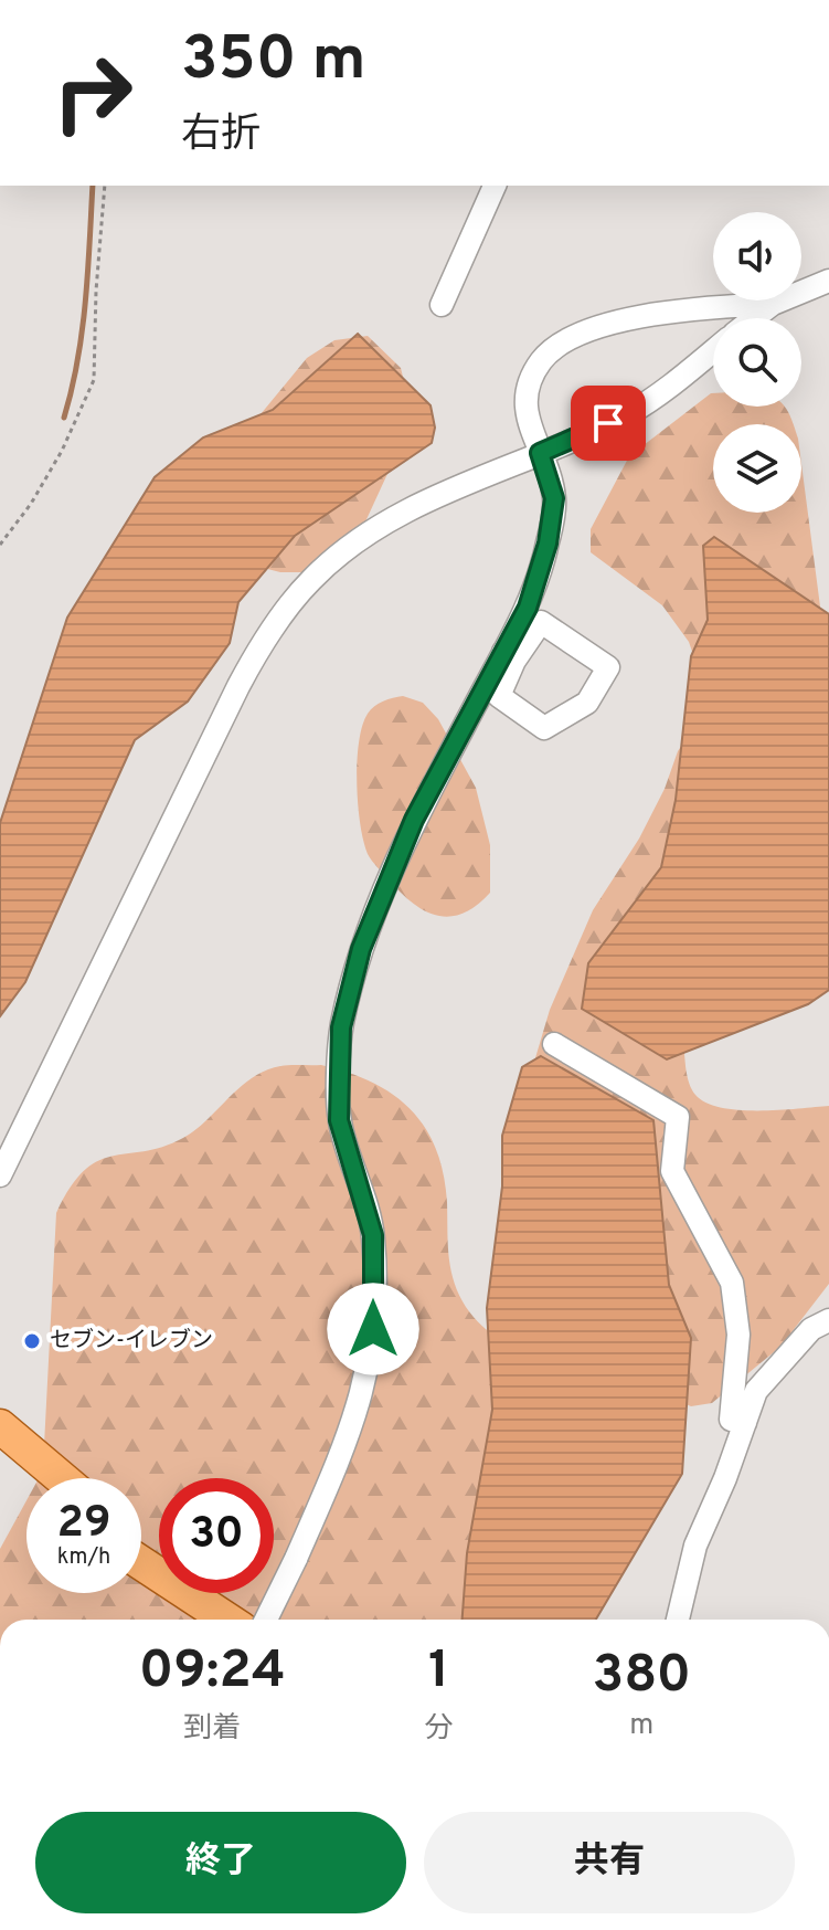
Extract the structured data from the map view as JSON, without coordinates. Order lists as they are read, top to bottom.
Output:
{
  "places": ["セブン-イレブン"],
  "page": {
    "turn": ["350 m", "右折"],
    "speed": "29 km/h",
    "limit": "30",
    "eta": [
      "09:24",
      "到着",
      "1",
      "分",
      "380",
      "m"
    ],
    "buttons": ["終了", "共有"]
  }
}
